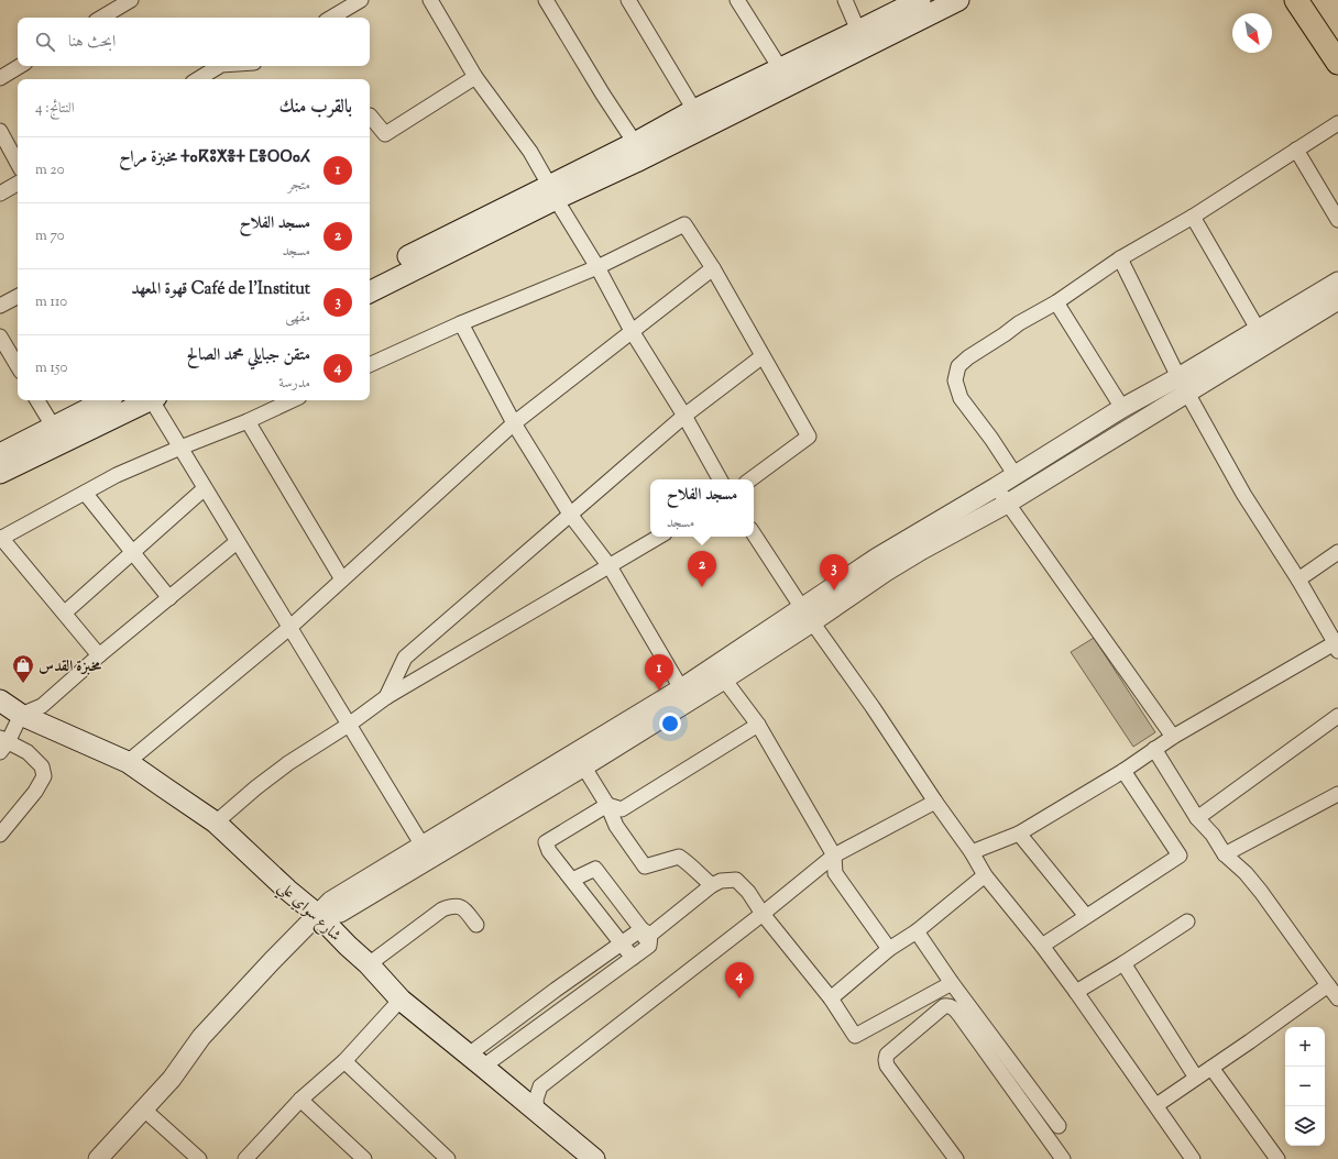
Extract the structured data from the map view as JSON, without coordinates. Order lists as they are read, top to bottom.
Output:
{
  "streets": {
    "main road": ["شارع سواي علي"]
  },
  "places": {
    "shop": ["مخبزة القدس"]
  },
  "north": "bottom right",
  "page": {
    "search": "ابحث هنا",
    "heading": ["بالقرب منك", "النتائج: 4"],
    "list": [
      {
        "mark": "1",
        "name": "ⵜⴰⴽⵓⵅⴻⵜ ⵎⴻⵔⵔⴰⵃ مخبزة مراح",
        "note": "متجر",
        "value": "20 m"
      },
      {
        "mark": "2",
        "name": "مسجد الفلاح",
        "note": "مسجد",
        "value": "70 m"
      },
      {
        "mark": "3",
        "name": "Café de l'Institut قهوة المعهد",
        "note": "مقهى",
        "value": "110 m"
      },
      {
        "mark": "4",
        "name": "متقن جبايلي محمد الصالح",
        "note": "مدرسة",
        "value": "150 m"
      }
    ],
    "popup": ["مسجد الفلاح", "مسجد"],
    "pins": [
      "2",
      "3",
      "1",
      "4"
    ],
    "map_buttons": ["+", "−"]
  }
}
